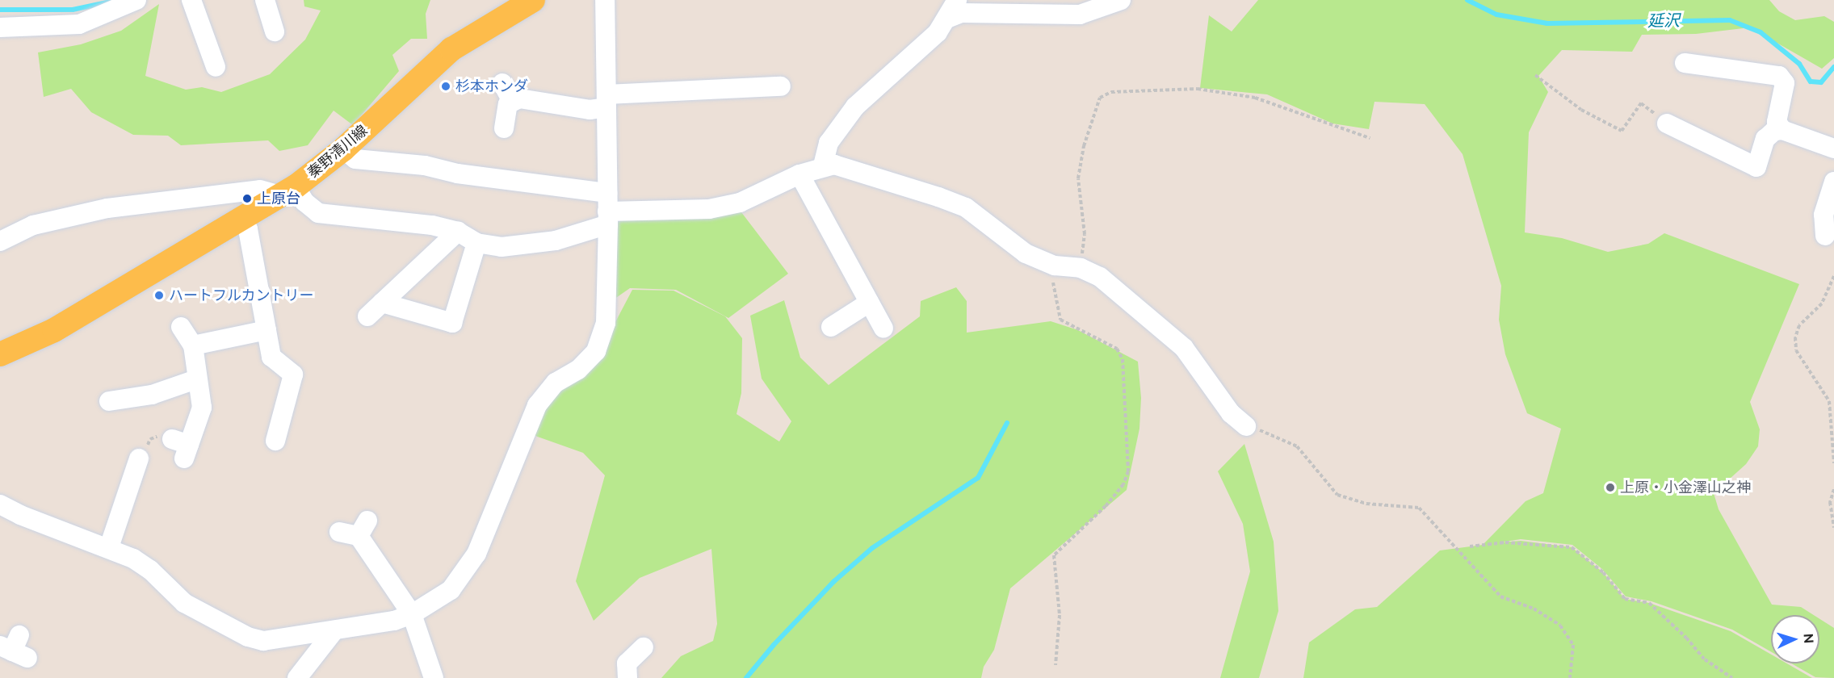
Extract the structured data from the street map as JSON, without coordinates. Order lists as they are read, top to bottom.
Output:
{
  "streets": {
    "main road": ["秦野清川線"]
  },
  "water": ["延沢"],
  "places": [
    "杉本ホンダ",
    "上原台",
    "ハートフルカントリー",
    "上原・小金澤山之神"
  ],
  "north": "right"
}
